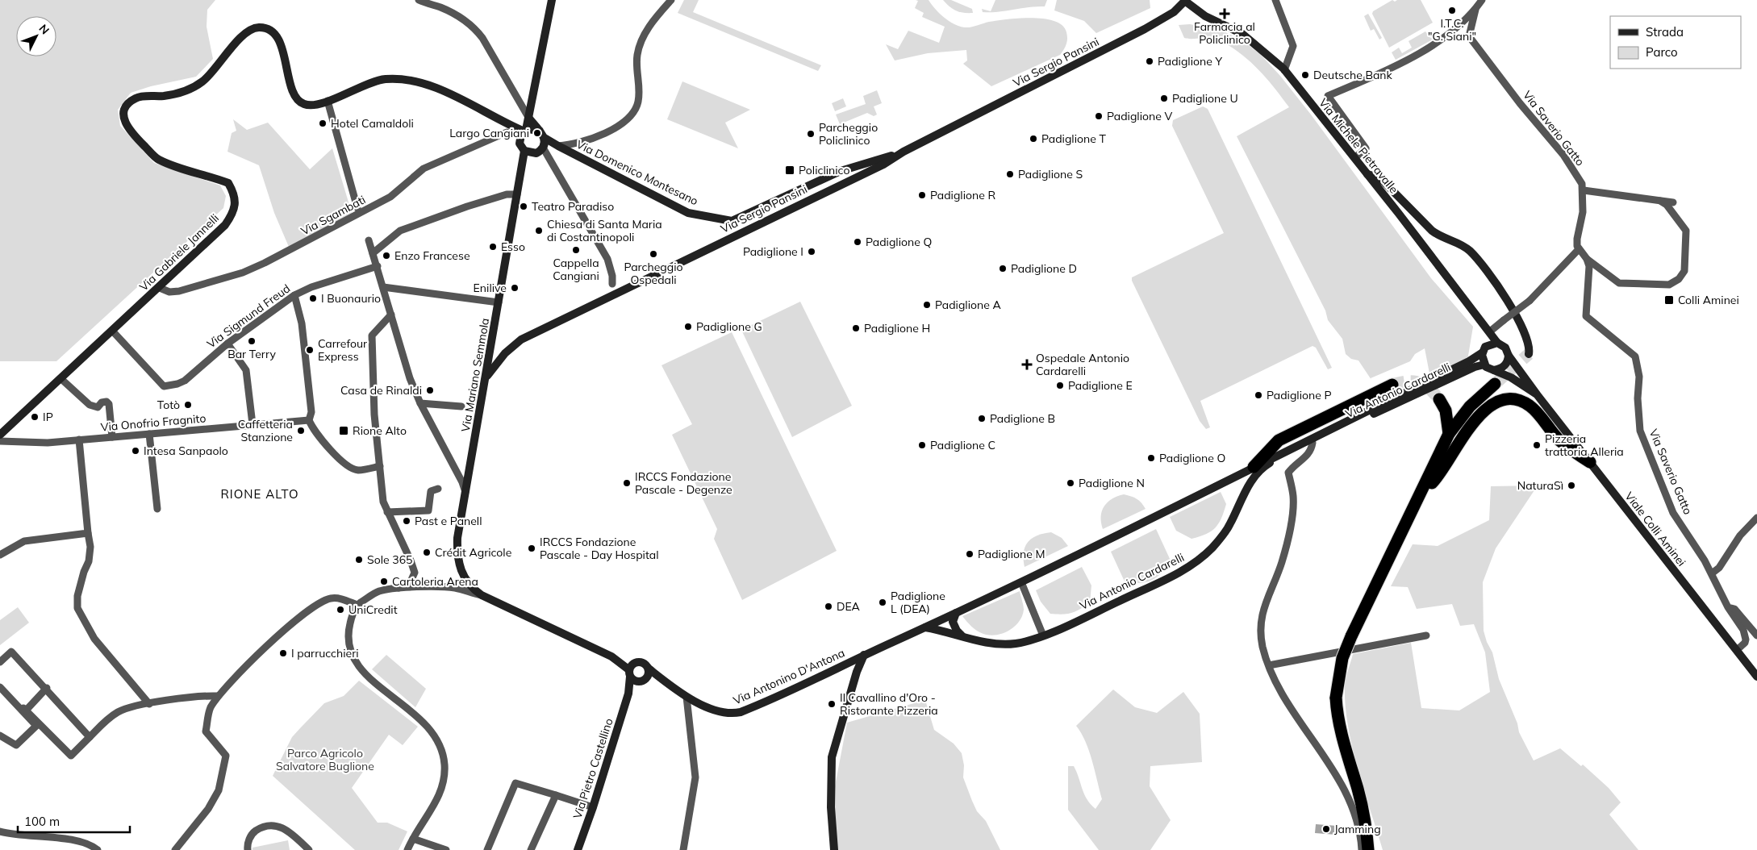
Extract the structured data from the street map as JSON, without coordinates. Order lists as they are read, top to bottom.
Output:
{
  "streets": {
    "main road": [
      "Via Sergio Pansini",
      "Via Michele Pietravalle",
      "Via Domenico Montesano",
      "Via Gabriele Jannelli",
      "Via Mariano Semmola",
      "Via Antonio Cardarelli",
      "Viale Colli Aminei",
      "Via Antonino D'Antona",
      "Via Pietro Castellino"
    ],
    "street": [
      "Via Saverio Gatto",
      "Via Sgambati",
      "Via Sigmund Freud",
      "Via Onofrio Fragnito"
    ]
  },
  "crossings": [
    ["Via Sergio Pansini", "Via Michele Pietravalle"],
    ["Via Sergio Pansini", "Via Domenico Montesano"],
    ["Via Sergio Pansini", "Via Mariano Semmola"],
    ["Via Michele Pietravalle", "Via Antonio Cardarelli"],
    ["Via Michele Pietravalle", "Viale Colli Aminei"],
    ["Via Domenico Montesano", "Via Gabriele Jannelli"],
    ["Via Domenico Montesano", "Via Mariano Semmola"],
    ["Via Sgambati", "Via Gabriele Jannelli"],
    ["Via Gabriele Jannelli", "Via Sigmund Freud"],
    ["Via Gabriele Jannelli", "Via Mariano Semmola"],
    ["Via Antonio Cardarelli", "Viale Colli Aminei"],
    ["Via Antonio Cardarelli", "Via Antonino D'Antona"],
    ["Via Antonino D'Antona", "Via Pietro Castellino"]
  ],
  "districts": ["RIONE ALTO"],
  "parks": ["Parco Agricolo Salvatore Buglione"],
  "places": {
    "other": [
      "I.T.C. \"G. Siani\"",
      "Padiglione Y",
      "Deutsche Bank",
      "Padiglione U",
      "Padiglione V",
      "Hotel Camaldoli",
      "Largo Cangiani",
      "Parcheggio Policlinico",
      "Padiglione T",
      "Padiglione S",
      "Padiglione R",
      "Teatro Paradiso",
      "Chiesa di Santa Maria di Costantinopoli",
      "Padiglione Q",
      "Esso",
      "Cappella Cangiani",
      "Padiglione I",
      "Parcheggio Ospedali",
      "Enzo Francese",
      "Padiglione D",
      "Enilive",
      "I Buonaurio",
      "Padiglione A",
      "Padiglione G",
      "Padiglione H",
      "Bar Terry",
      "Carrefour Express",
      "Padiglione E",
      "Casa de Rinaldi",
      "Padiglione P",
      "Totò",
      "IP",
      "Padiglione B",
      "Caffetteria Stanzione",
      "Padiglione C",
      "Pizzeria trattoria Alleria",
      "Intesa Sanpaolo",
      "Padiglione O",
      "IRCCS Fondazione Pascale - Degenze",
      "Padiglione N",
      "NaturaSì",
      "Past e Panell",
      "IRCCS Fondazione Pascale - Day Hospital",
      "Crédit Agricole",
      "Padiglione M",
      "Sole 365",
      "Cartoleria Arena",
      "Padiglione L (DEA)",
      "DEA",
      "UniCredit",
      "I parrucchieri",
      "Il Cavallino d'Oro - Ristorante Pizzeria",
      "Jamming"
    ],
    "health": ["Farmacia al Policlinico", "Ospedale Antonio Cardarelli"],
    "transit": ["Policlinico", "Colli Aminei", "Rione Alto"]
  },
  "legend": ["Strada", "Parco"],
  "scale_bar": "100 m",
  "north": "top right"
}
